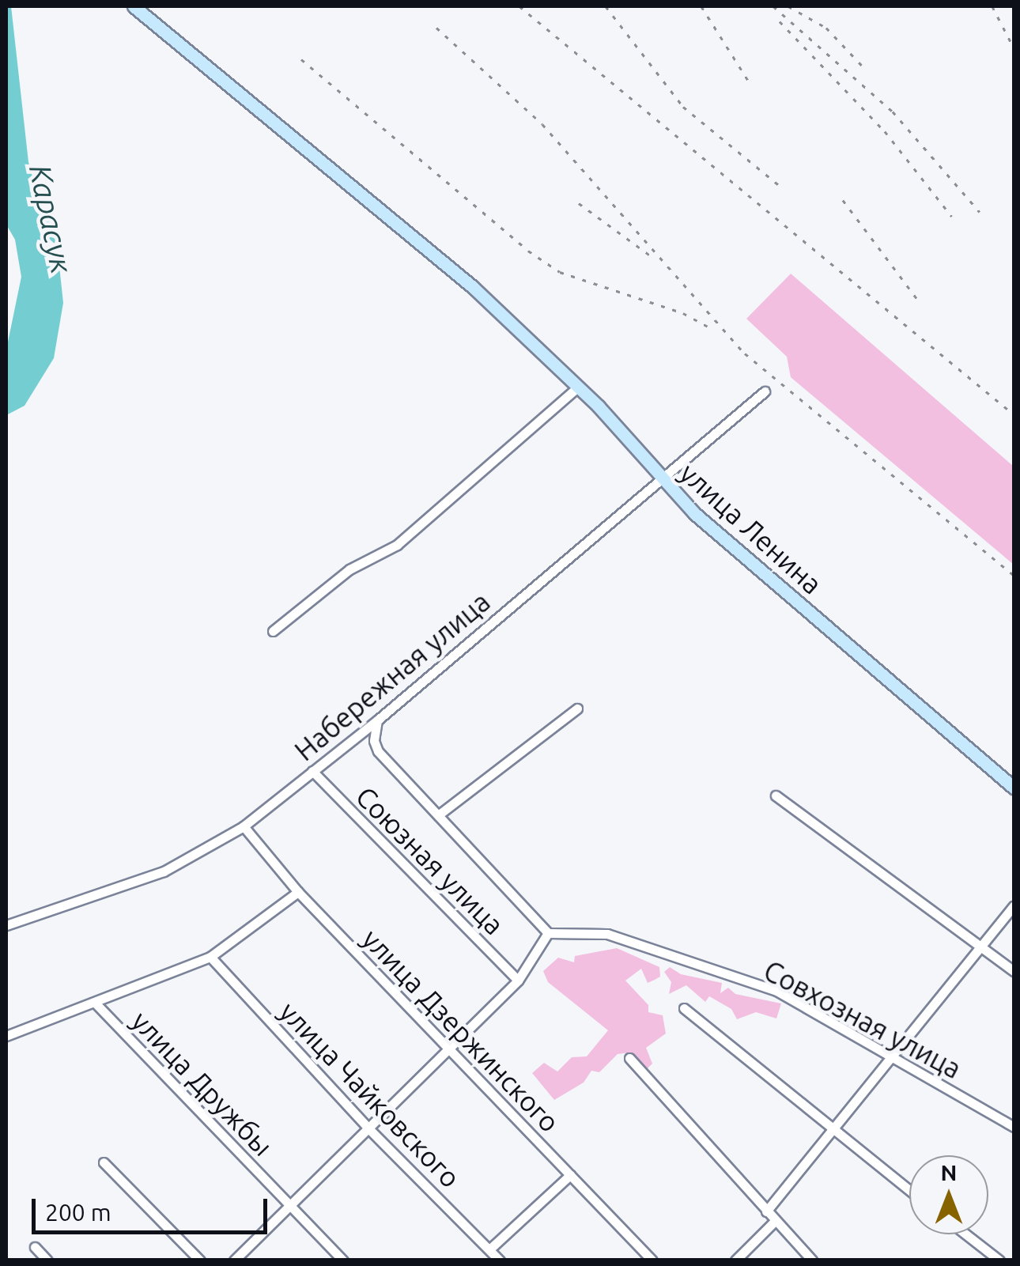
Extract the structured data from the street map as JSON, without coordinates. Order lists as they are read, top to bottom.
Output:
{
  "streets": {
    "main road": ["улица Ленина"],
    "street": [
      "Набережная улица",
      "Союзная улица",
      "Совхозная улица",
      "улица Дзержинского",
      "улица Дружбы",
      "улица Чайковского"
    ]
  },
  "crossings": [
    ["улица Ленина", "Набережная улица"],
    ["Набережная улица", "Союзная улица"],
    ["Набережная улица", "улица Дзержинского"]
  ],
  "water": ["Карасук"],
  "scale_bar": "200 m",
  "north": "top"
}
